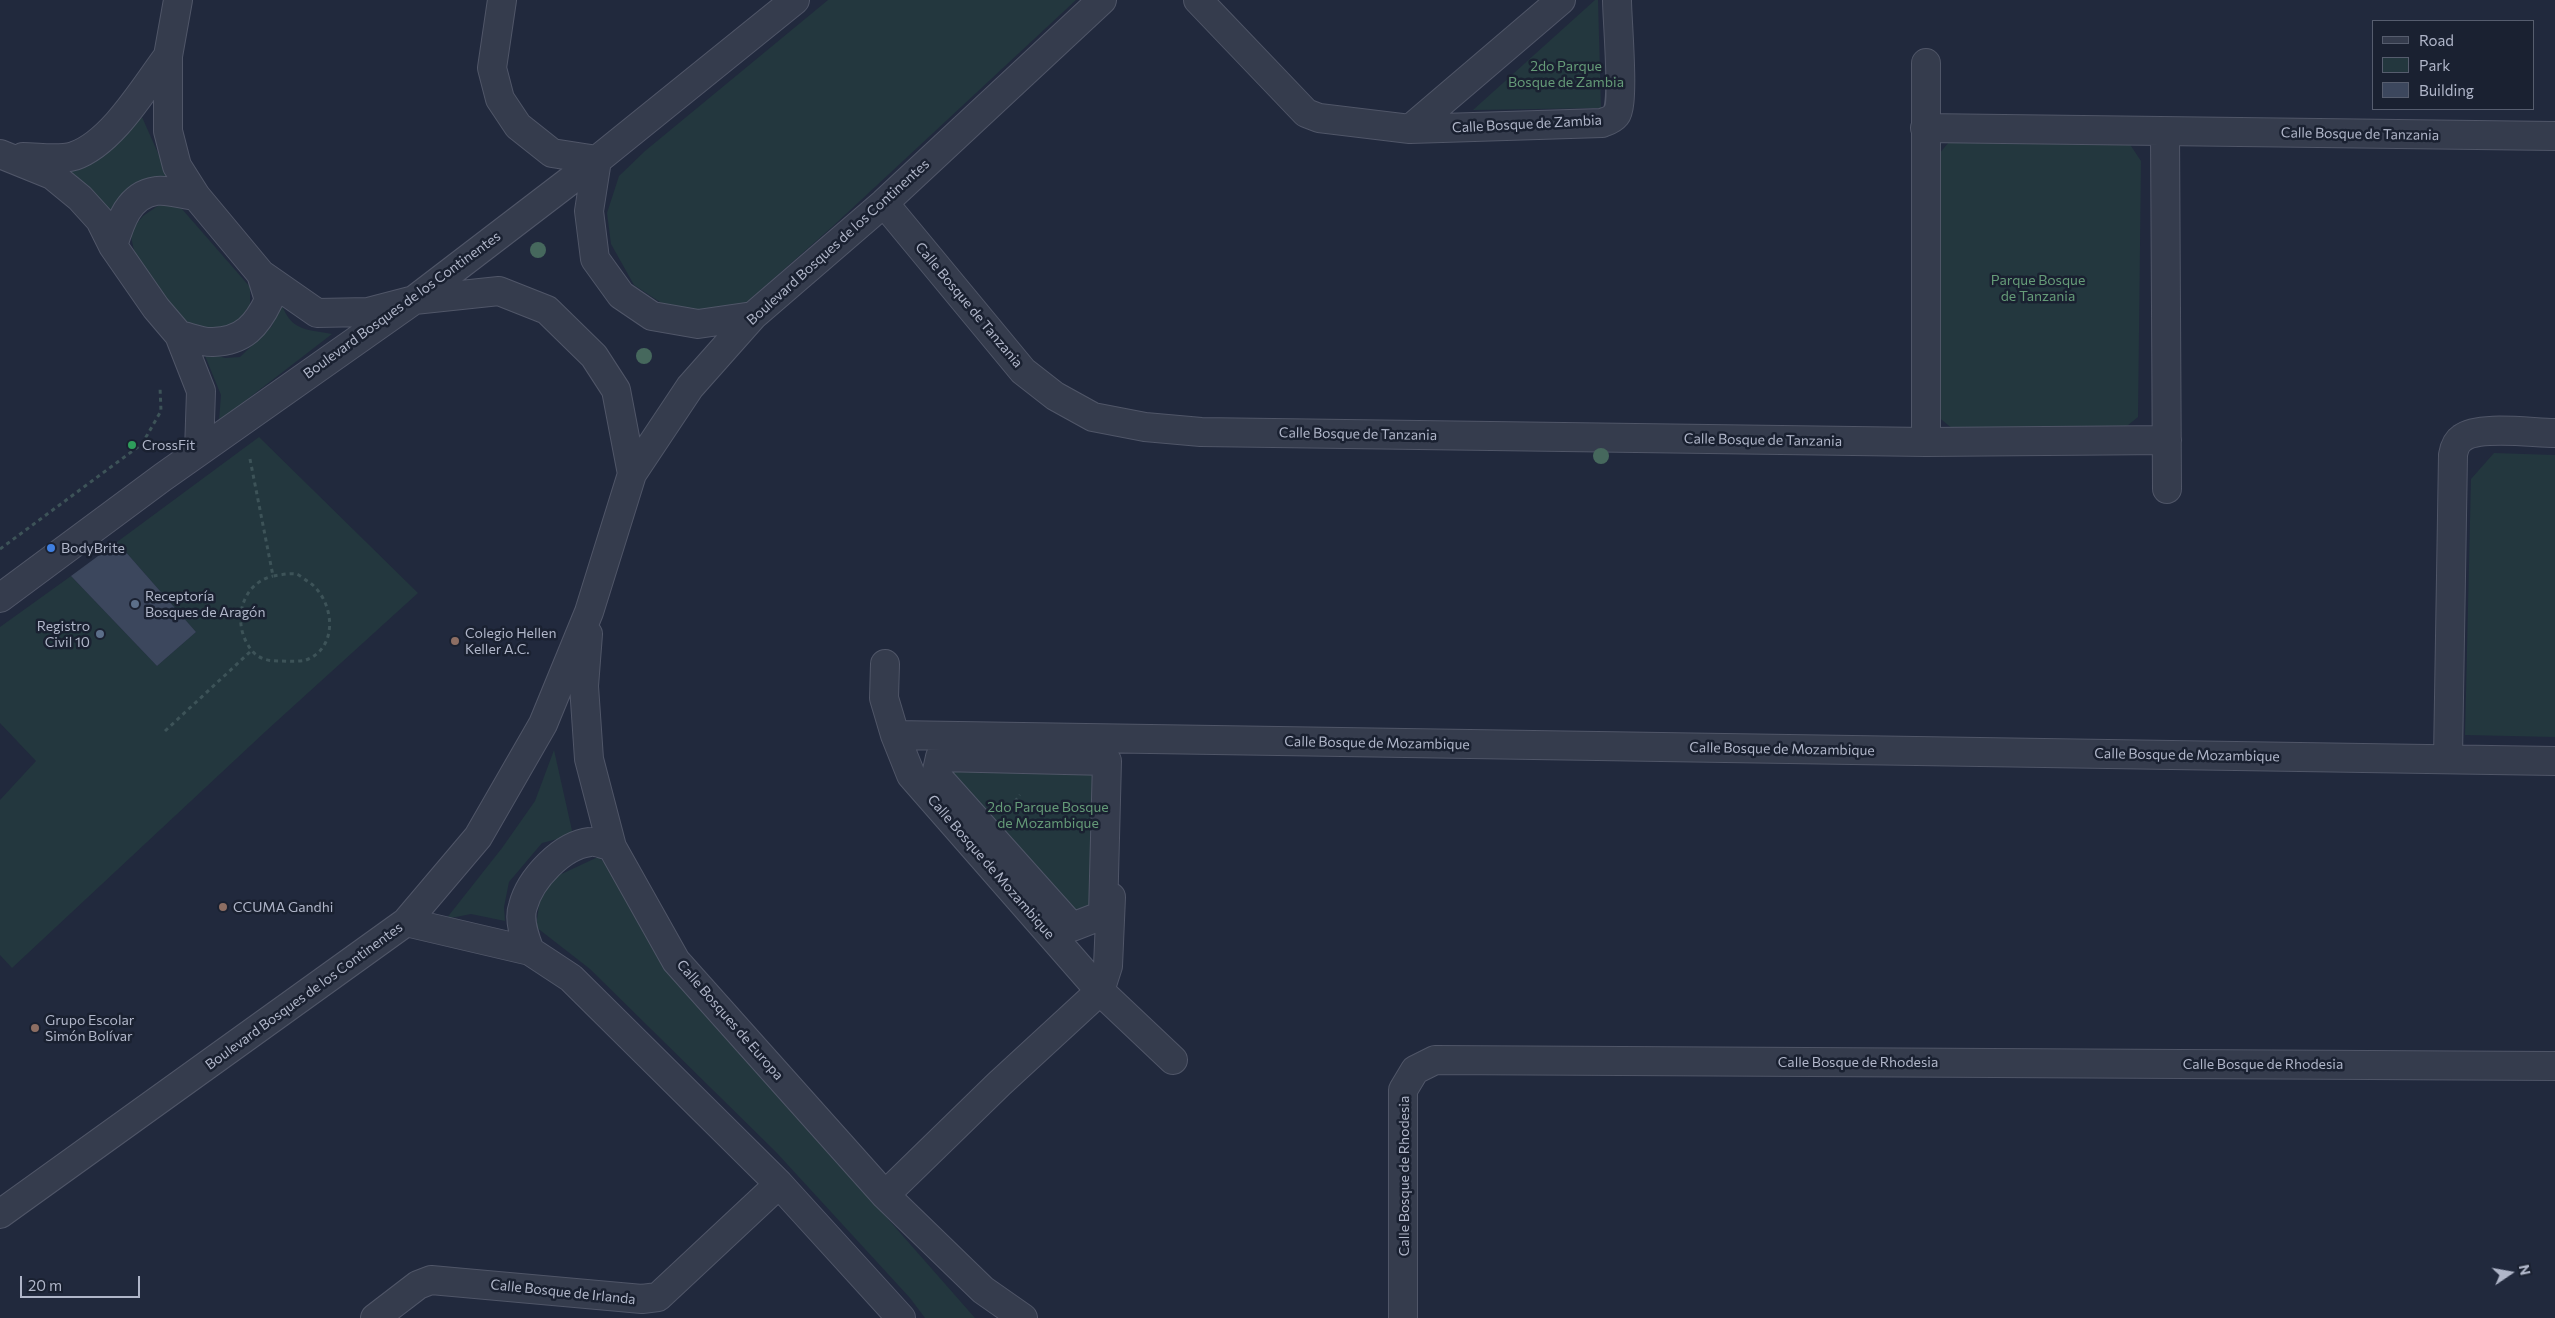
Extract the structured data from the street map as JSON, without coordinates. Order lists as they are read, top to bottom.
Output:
{
  "streets": {
    "street": [
      "Calle Bosque de Zambia",
      "Calle Bosque de Tanzania",
      "Boulevard Bosques de los Continentes",
      "Calle Bosque de Mozambique",
      "Calle Bosques de Europa",
      "Calle Bosque de Rhodesia",
      "Calle Bosque de Irlanda"
    ]
  },
  "crossings": [
    ["Calle Bosque de Tanzania", "Boulevard Bosques de los Continentes"],
    ["Boulevard Bosques de los Continentes", "Calle Bosques de Europa"]
  ],
  "parks": ["2do Parque Bosque de Zambia", "Parque Bosque de Tanzania", "2do Parque Bosque de Mozambique"],
  "places": [
    "CrossFit",
    "BodyBrite",
    "Receptoría Bosques de Aragón",
    "Registro Civil 10",
    "Colegio Hellen Keller A.C.",
    "CCUMA Gandhi",
    "Grupo Escolar Simón Bolívar"
  ],
  "legend": ["Road", "Park", "Building"],
  "scale_bar": "20 m",
  "north": "right"
}
